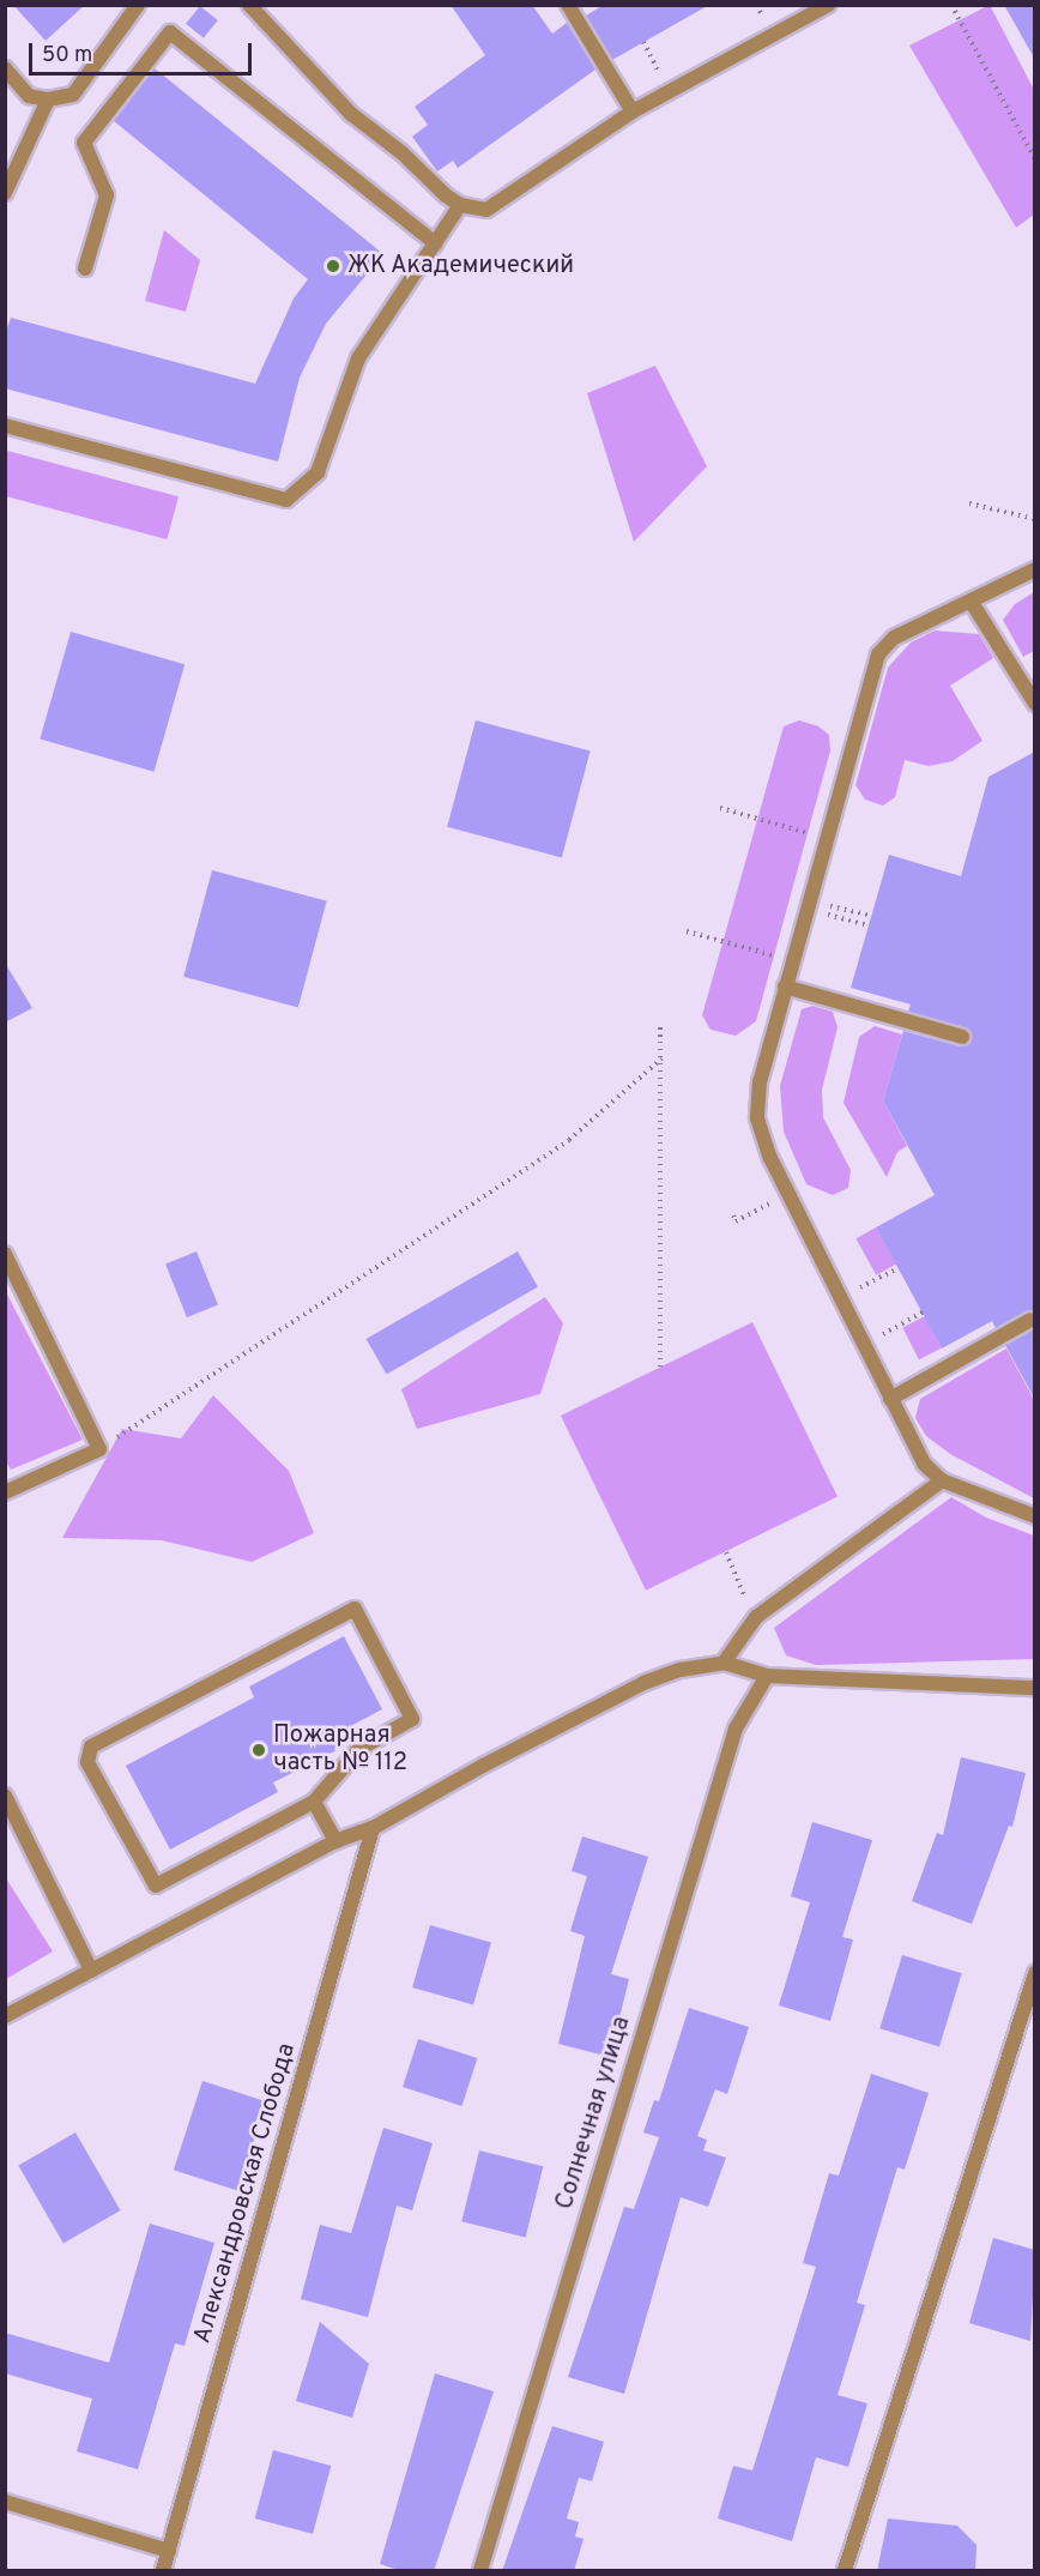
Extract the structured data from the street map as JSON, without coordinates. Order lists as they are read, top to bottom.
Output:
{
  "streets": {
    "street": ["Солнечная улица", "Александровская Слобода"]
  },
  "places": ["ЖК Академический", "Пожарная часть № 112"],
  "scale_bar": "50 m"
}
